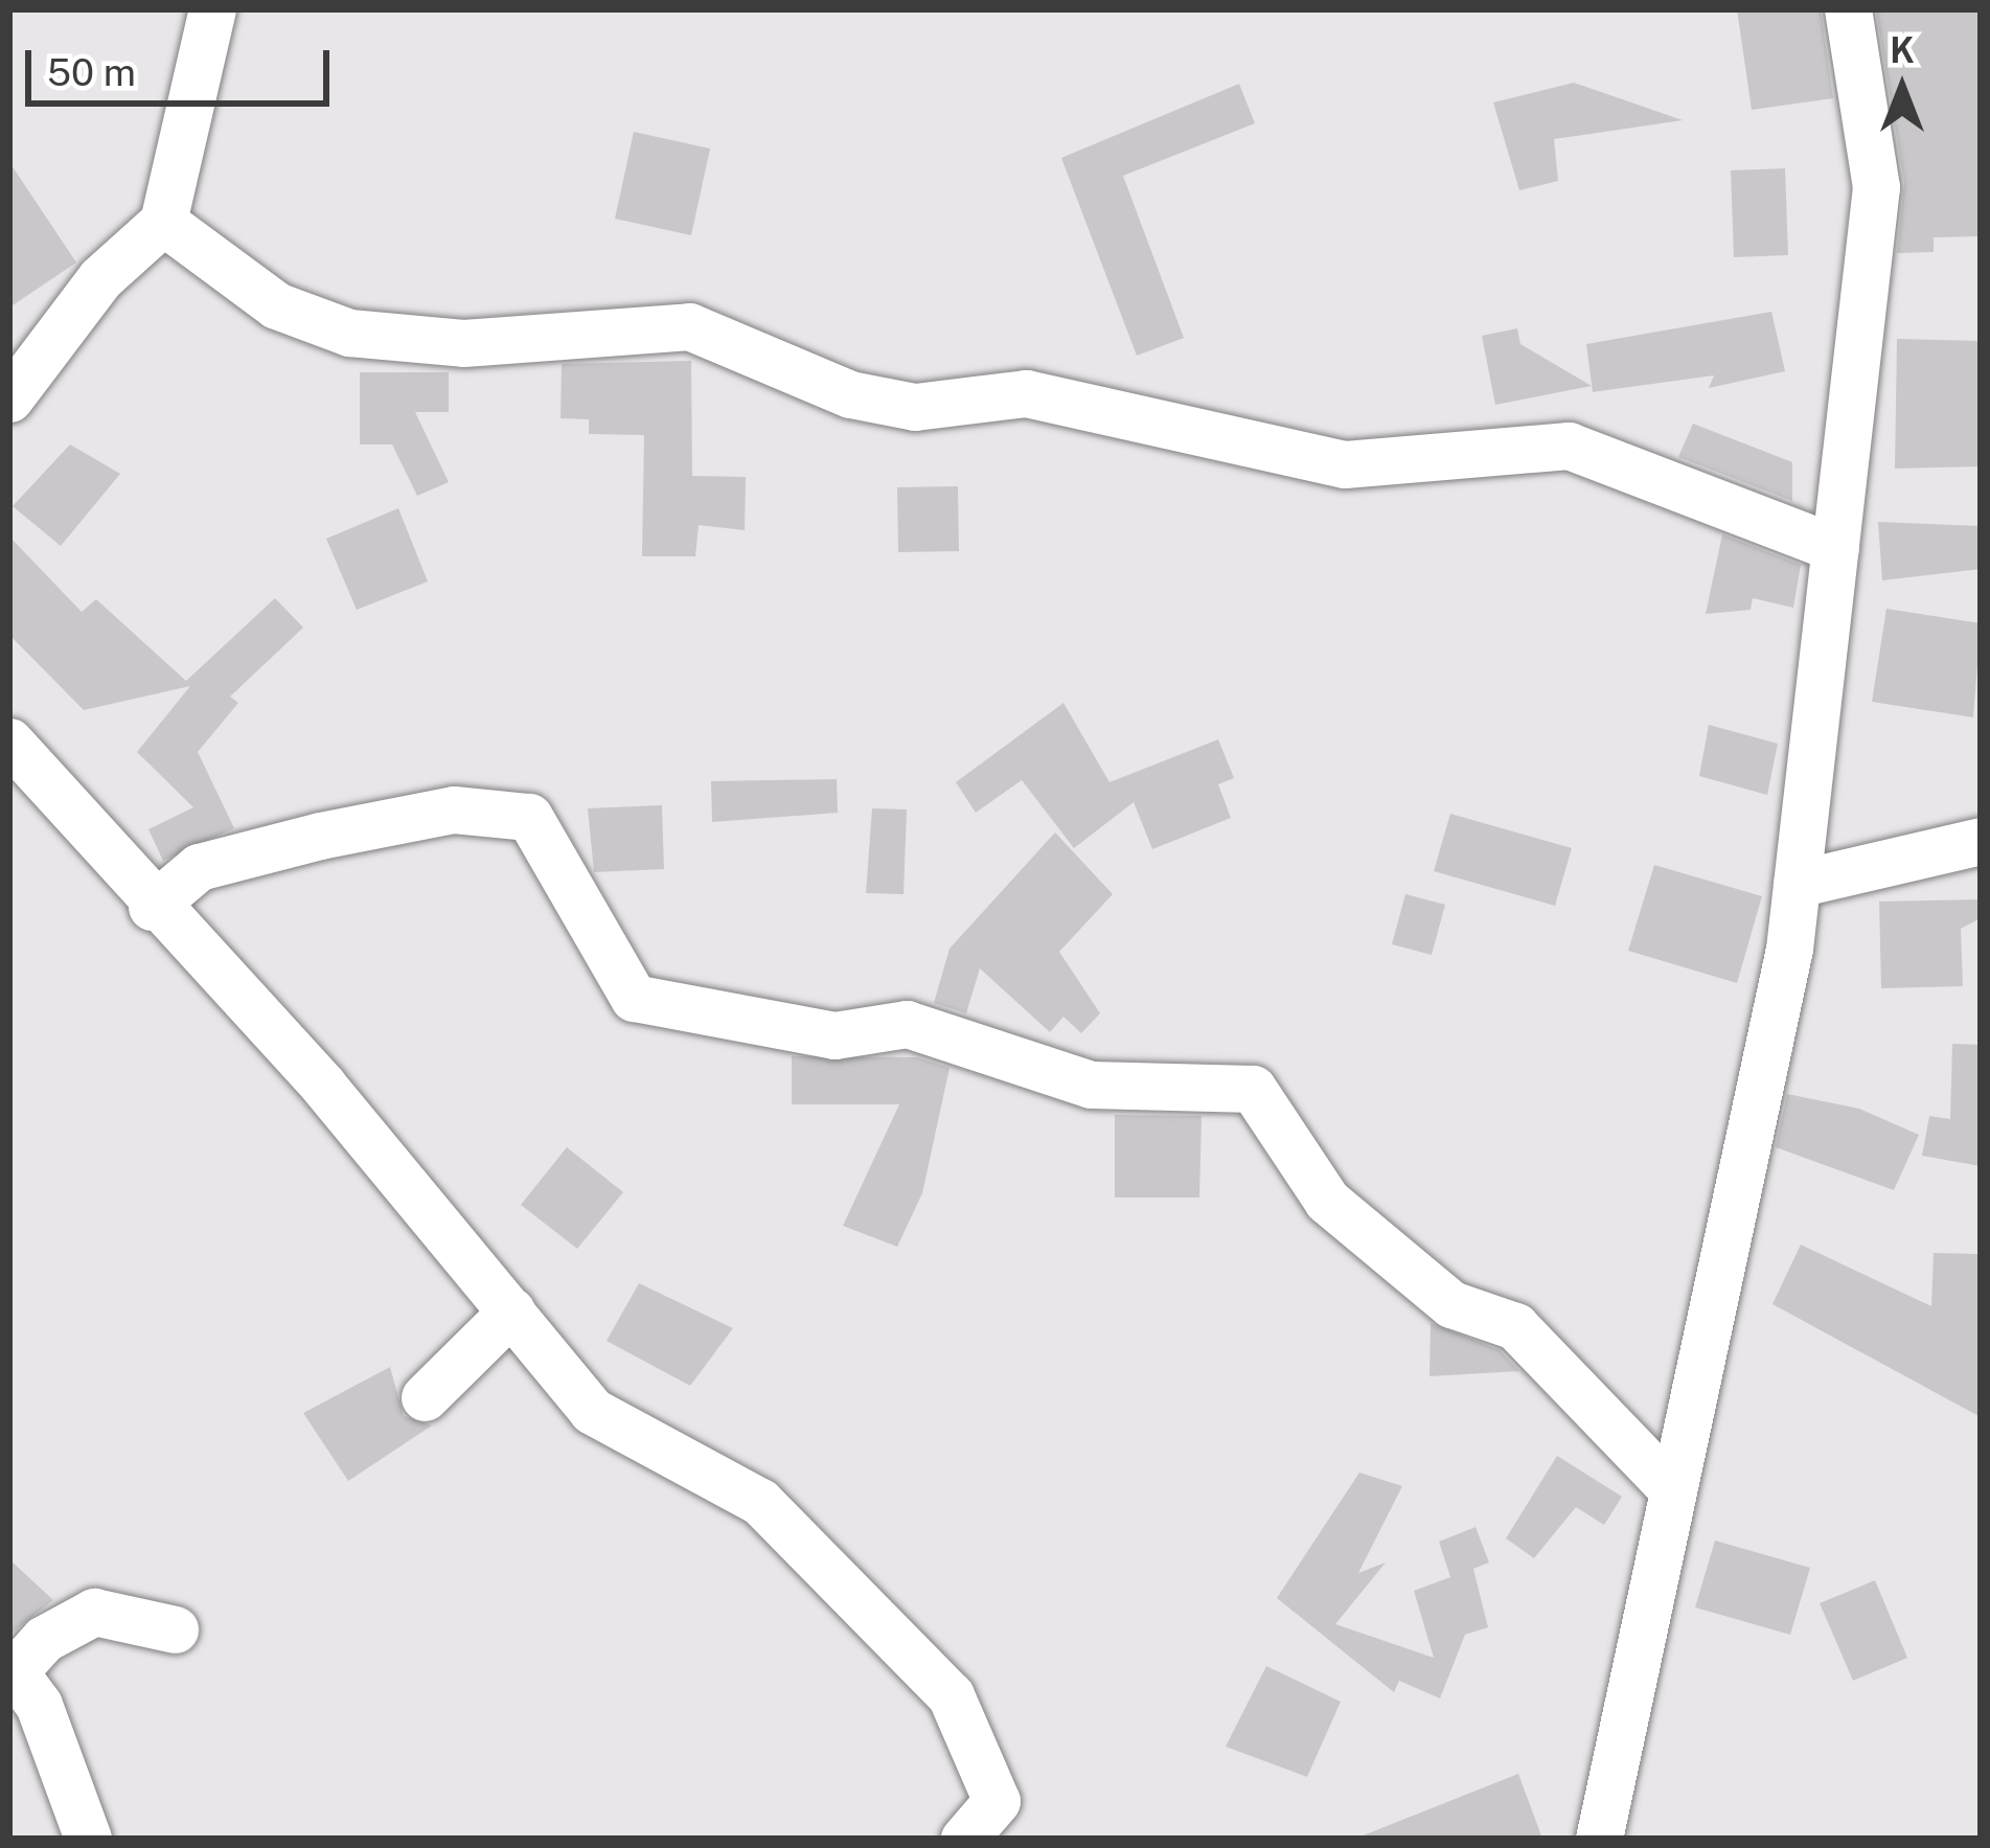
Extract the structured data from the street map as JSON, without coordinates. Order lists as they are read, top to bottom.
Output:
{
  "scale_bar": "50 m",
  "north": "top"
}
